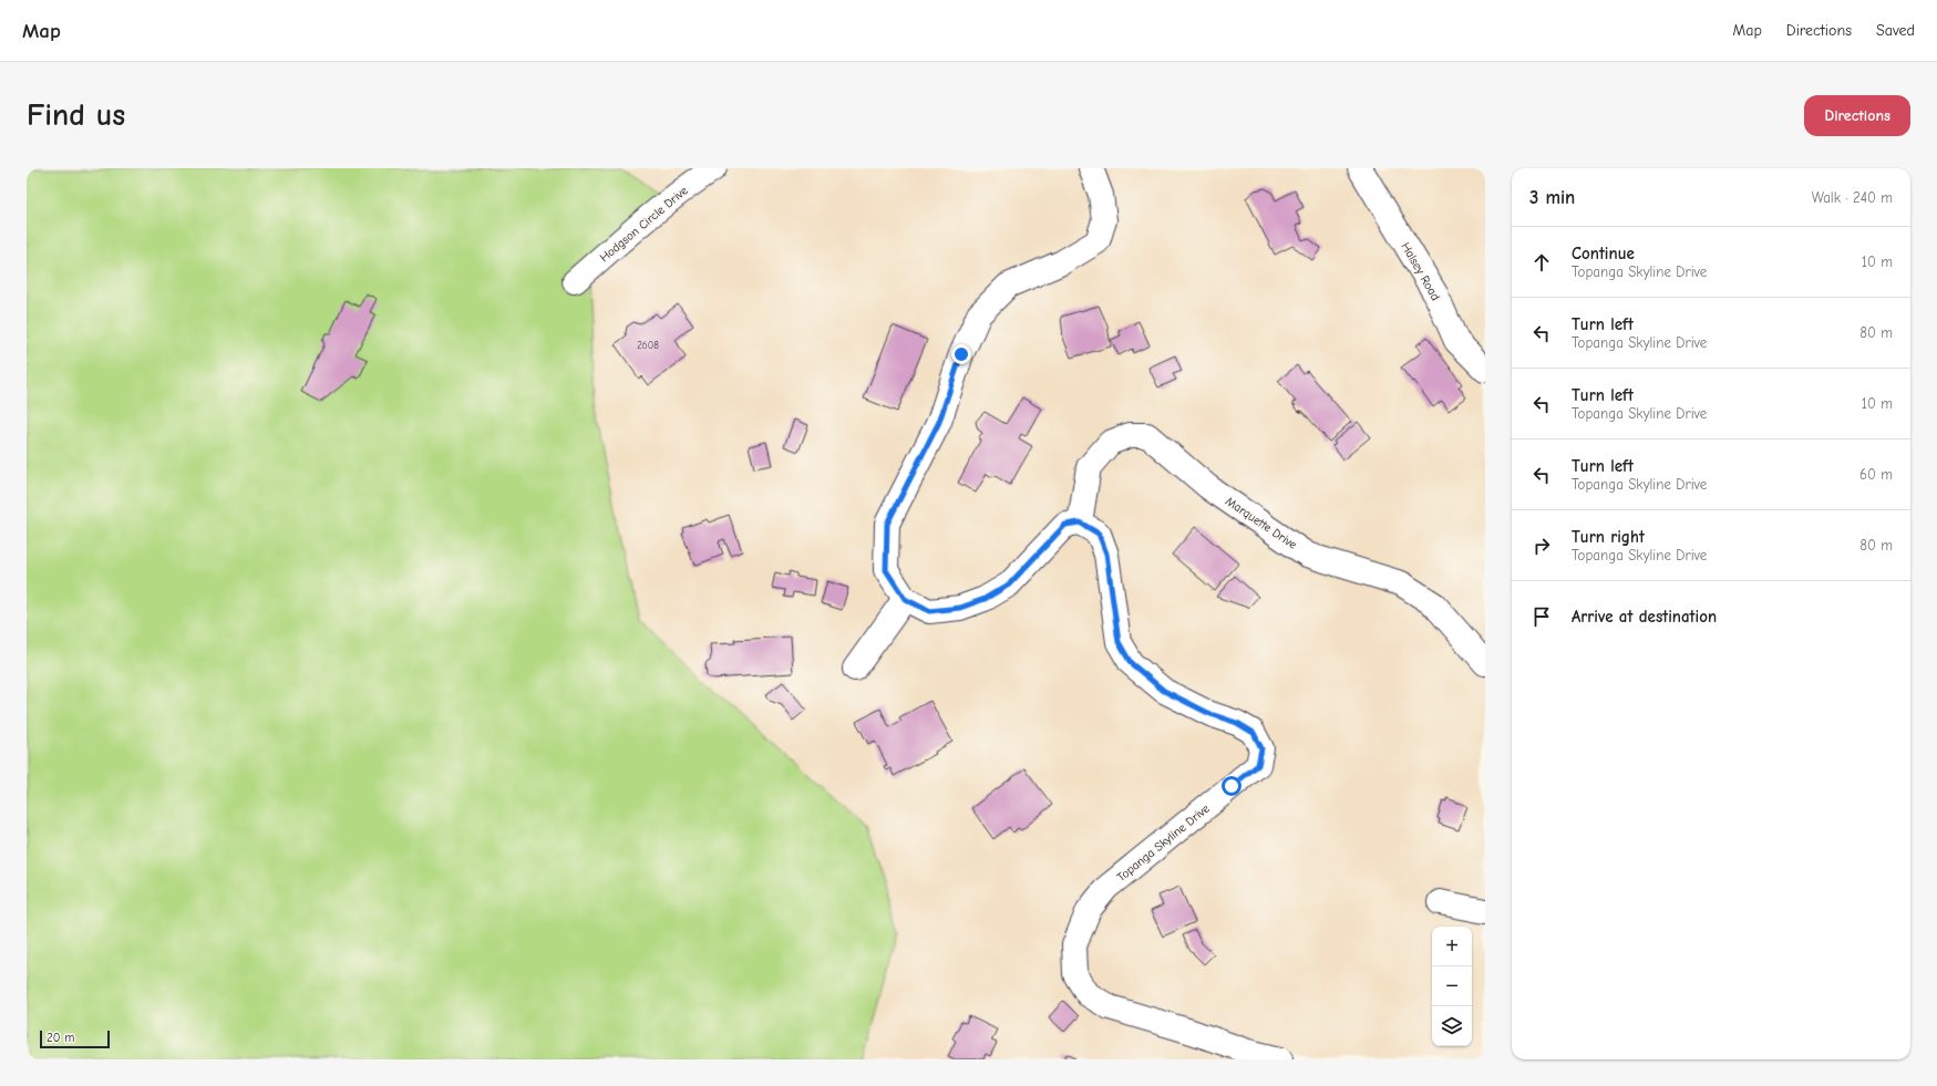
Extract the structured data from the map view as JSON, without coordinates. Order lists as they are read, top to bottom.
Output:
{
  "streets": {
    "street": [
      "Hodgson Circle Drive",
      "Halsey Road",
      "Marquette Drive",
      "Topanga Skyline Drive"
    ]
  },
  "crossings": [
    ["Marquette Drive", "Topanga Skyline Drive"]
  ],
  "house_numbers": ["2608"],
  "scale_bar": "20 m",
  "page": {
    "header": "Map",
    "nav": ["Map", "Directions", "Saved"],
    "buttons": "Directions",
    "title": "Find us",
    "heading": ["3 min", "Walk · 240 m"],
    "list": [
      ["Continue", "Topanga Skyline Drive", "10 m"],
      ["Turn left", "Topanga Skyline Drive", "80 m"],
      ["Turn left", "Topanga Skyline Drive", "10 m"],
      ["Turn left", "Topanga Skyline Drive", "60 m"],
      ["Turn right", "Topanga Skyline Drive", "80 m"],
      "Arrive at destination"
    ],
    "map_buttons": ["+", "−"],
    "scale": "20 m"
  }
}
